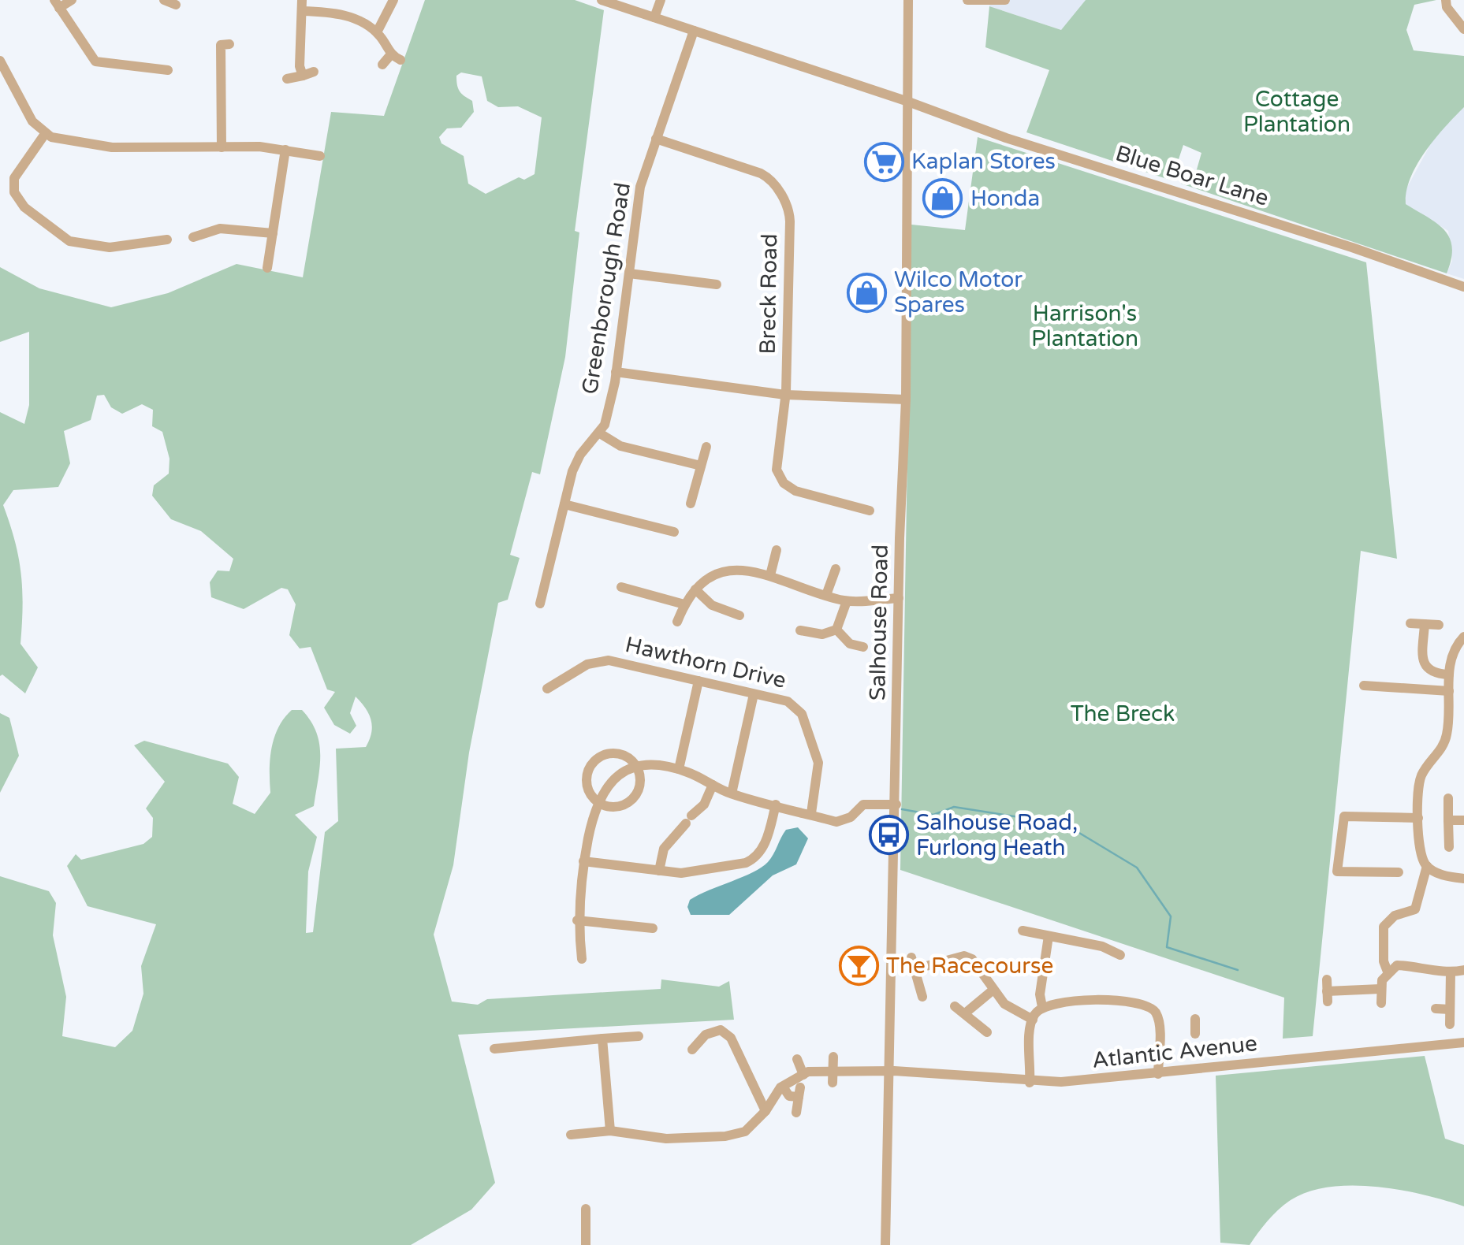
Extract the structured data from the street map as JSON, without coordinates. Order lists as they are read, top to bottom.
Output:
{
  "streets": {
    "street": [
      "Blue Boar Lane",
      "Greenborough Road",
      "Breck Road",
      "Salhouse Road",
      "Hawthorn Drive",
      "Atlantic Avenue"
    ]
  },
  "crossings": [
    ["Blue Boar Lane", "Greenborough Road"],
    ["Blue Boar Lane", "Salhouse Road"],
    ["Greenborough Road", "Breck Road"],
    ["Salhouse Road", "Atlantic Avenue"]
  ],
  "parks": ["Cottage Plantation", "Harrison's Plantation", "The Breck"],
  "places": {
    "supermarket": ["Kaplan Stores"],
    "shop": ["Honda", "Wilco Motor Spares"],
    "bus stop": ["Salhouse Road, Furlong Heath"],
    "bar": ["The Racecourse"]
  }
}
